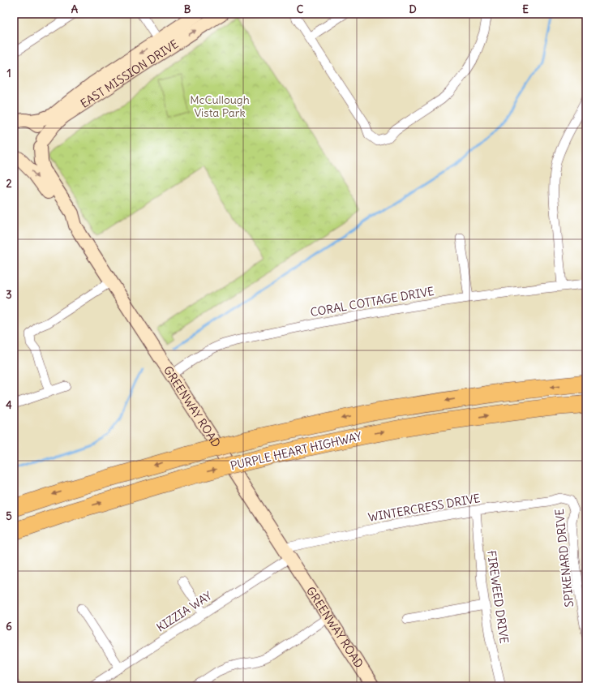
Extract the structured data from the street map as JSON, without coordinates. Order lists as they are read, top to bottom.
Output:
{
  "streets": {
    "highway": ["PURPLE HEART HIGHWAY"],
    "street": [
      "EAST MISSION DRIVE",
      "CORAL COTTAGE DRIVE",
      "GREENWAY ROAD",
      "WINTERCRESS DRIVE",
      "SPIKENARD DRIVE",
      "FIREWEED DRIVE",
      "KIZZIA WAY"
    ]
  },
  "crossings": [
    ["EAST MISSION DRIVE", "GREENWAY ROAD"],
    ["CORAL COTTAGE DRIVE", "GREENWAY ROAD"],
    ["GREENWAY ROAD", "WINTERCRESS DRIVE"],
    ["GREENWAY ROAD", "KIZZIA WAY"],
    ["WINTERCRESS DRIVE", "SPIKENARD DRIVE"],
    ["WINTERCRESS DRIVE", "FIREWEED DRIVE"],
    ["WINTERCRESS DRIVE", "KIZZIA WAY"]
  ],
  "parks": ["McCullough Vista Park"],
  "grid": {
    "columns": [
      "A",
      "B",
      "C",
      "D",
      "E"
    ],
    "rows": [
      "1",
      "2",
      "3",
      "4",
      "5",
      "6"
    ]
  }
}
